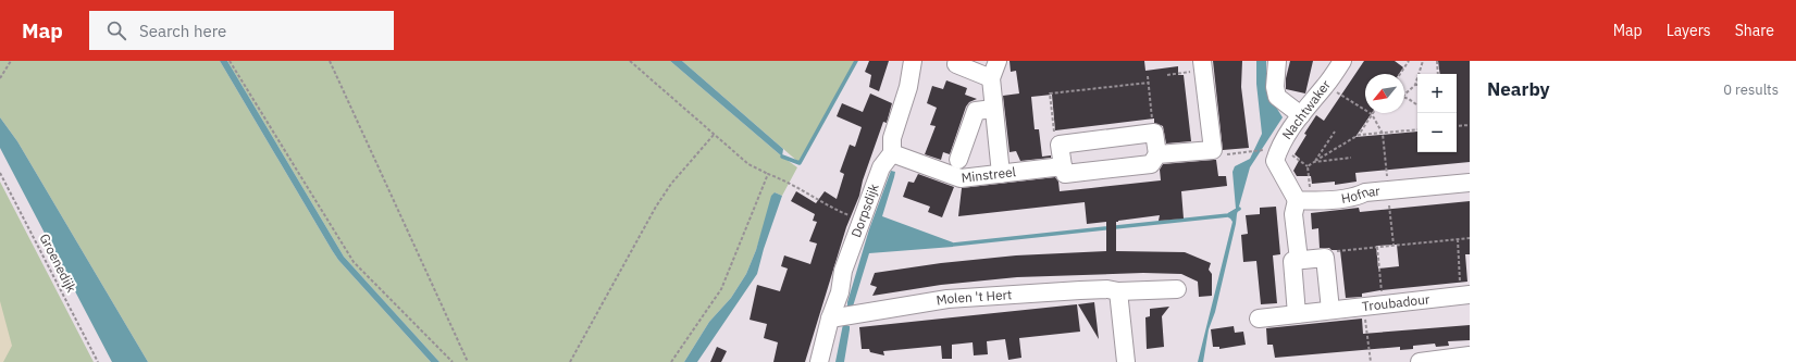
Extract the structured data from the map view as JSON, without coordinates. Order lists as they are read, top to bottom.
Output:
{
  "streets": {
    "street": [
      "Nachtwaker",
      "Minstreel",
      "Hofnar",
      "Dorpsdijk",
      "Molen 't Hert",
      "Troubadour"
    ],
    "path": ["Groenedijk"]
  },
  "crossings": [
    ["Minstreel", "Dorpsdijk"],
    ["Dorpsdijk", "Molen 't Hert"]
  ],
  "north": "bottom left",
  "page": {
    "header": "Map",
    "search": "Search here",
    "nav": ["Map", "Layers", "Share"],
    "heading": ["Nearby", "0 results"],
    "map_buttons": ["+", "−"]
  }
}
